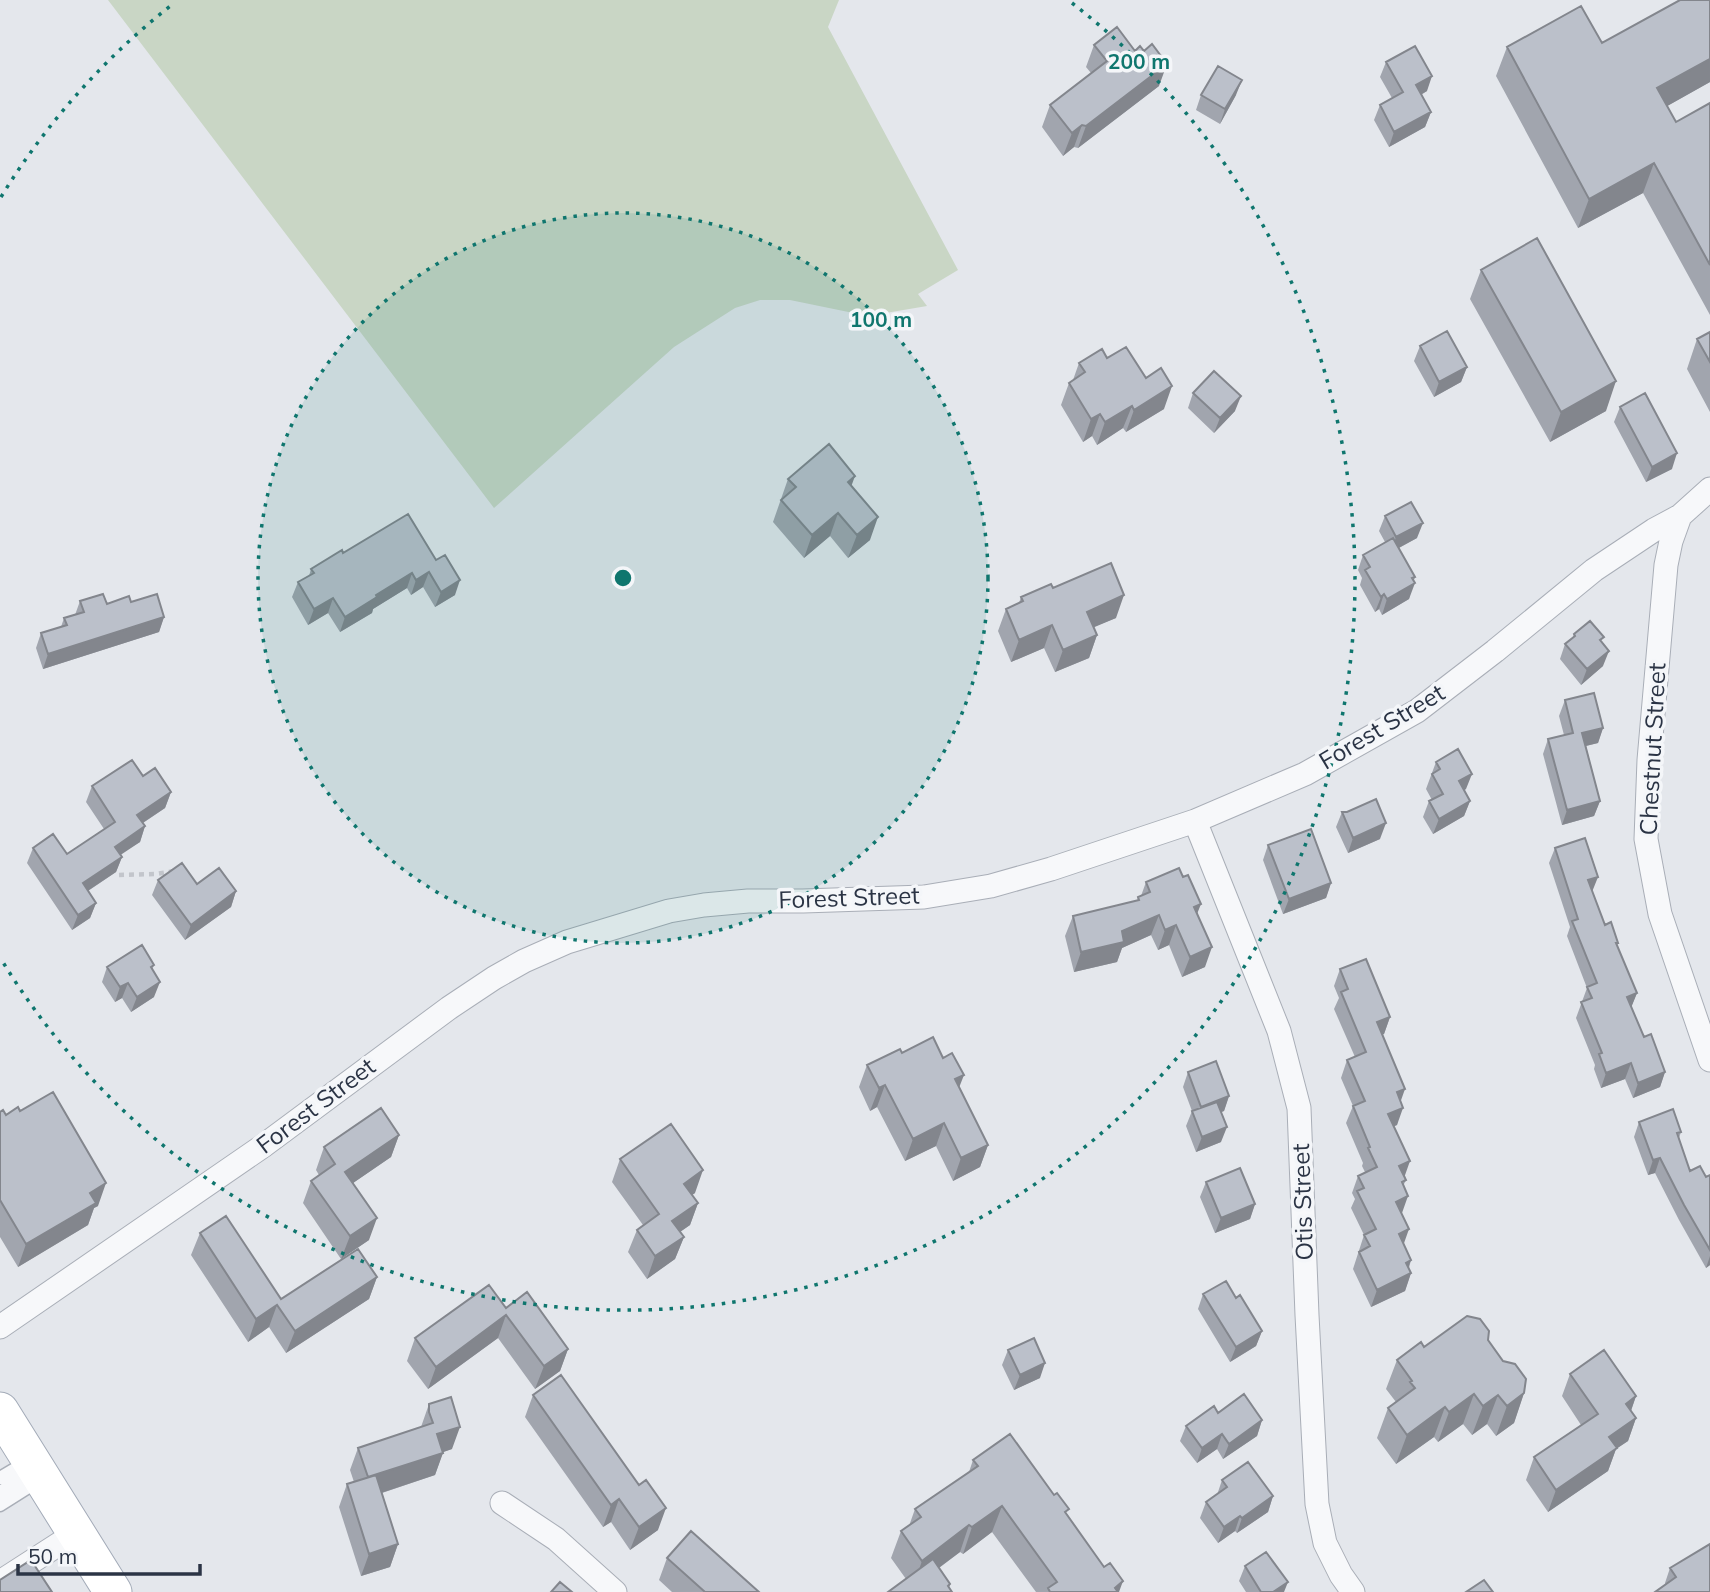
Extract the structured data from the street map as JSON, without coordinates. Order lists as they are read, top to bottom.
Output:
{
  "streets": {
    "street": ["Forest Street", "Chestnut Street", "Otis Street"]
  },
  "crossings": [
    ["Forest Street", "Chestnut Street"],
    ["Forest Street", "Otis Street"]
  ],
  "scale_bar": "50 m",
  "rings": ["200 m", "100 m"]
}
